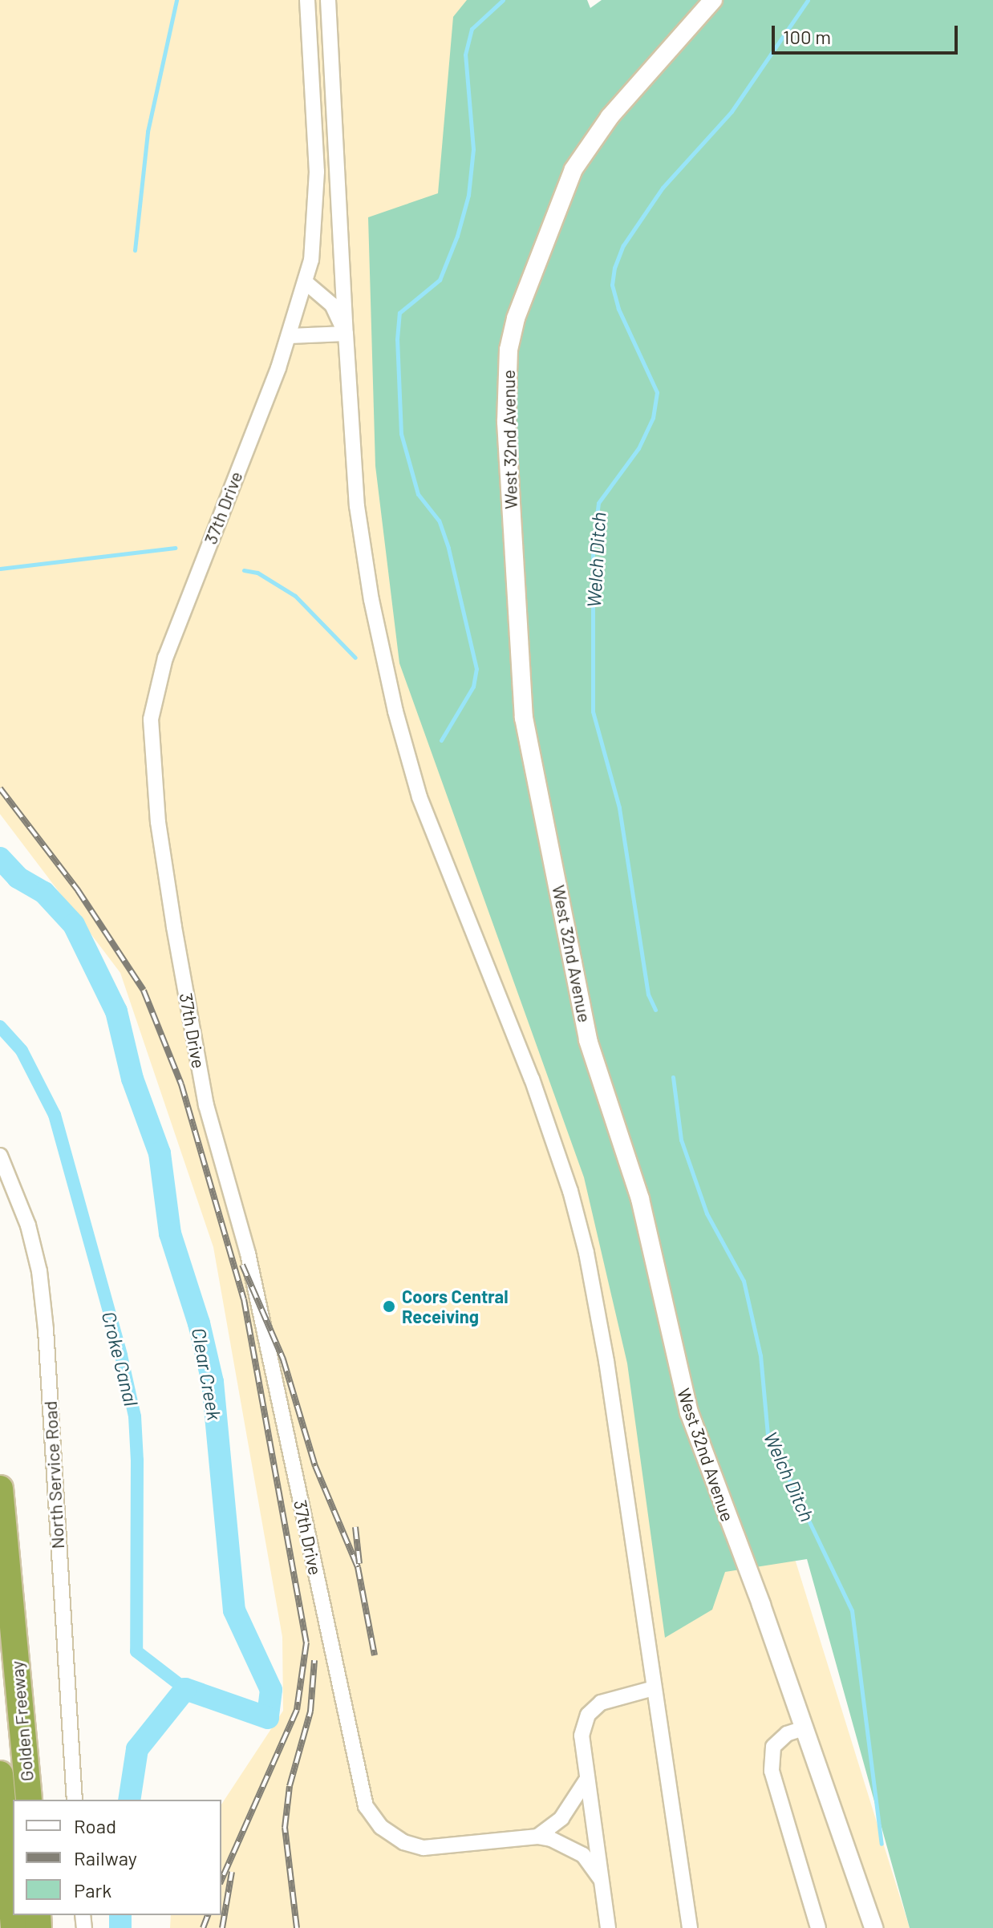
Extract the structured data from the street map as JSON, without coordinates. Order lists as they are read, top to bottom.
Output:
{
  "streets": {
    "highway": ["Golden Freeway"],
    "street": ["West 32nd Avenue", "37th Drive", "North Service Road"]
  },
  "water": ["Welch Ditch", "Croke Canal", "Clear Creek"],
  "places": ["Coors Central Receiving"],
  "legend": ["Road", "Railway", "Park"],
  "scale_bar": "100 m"
}
